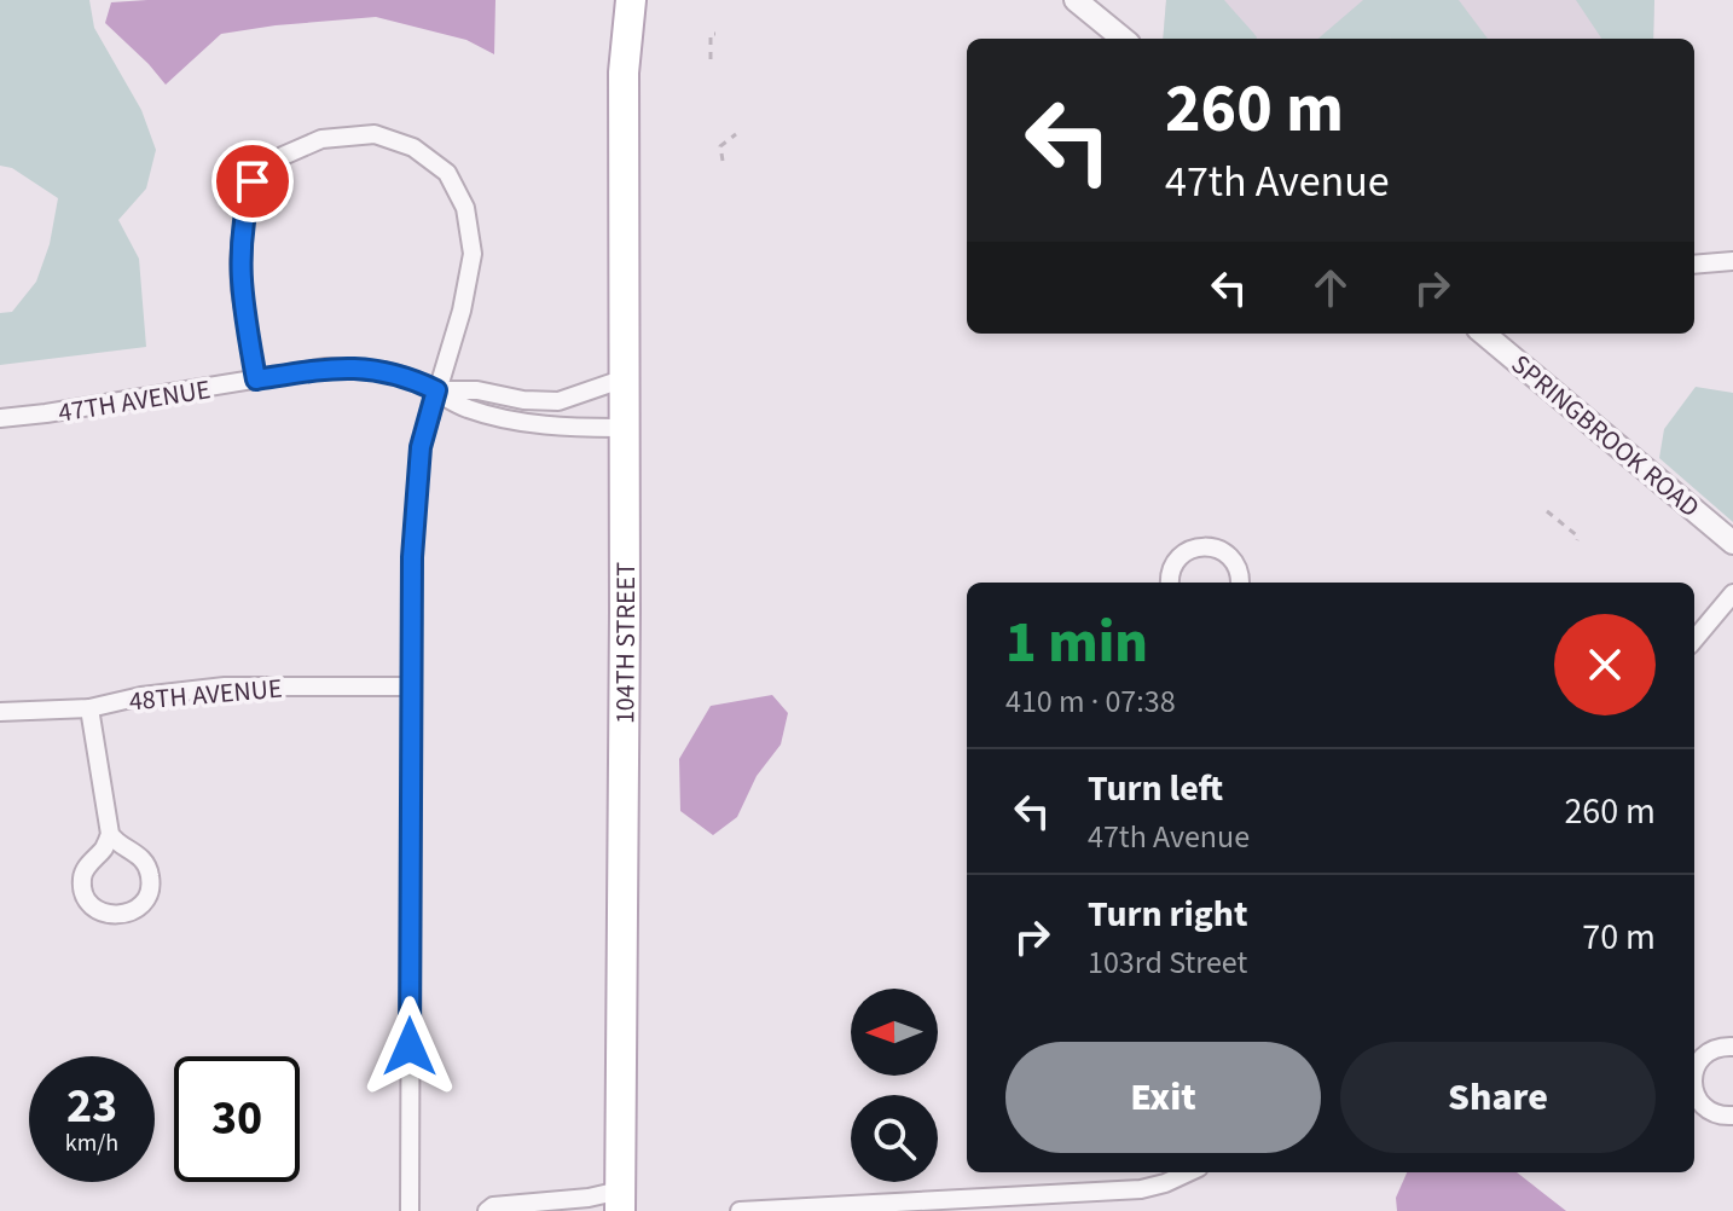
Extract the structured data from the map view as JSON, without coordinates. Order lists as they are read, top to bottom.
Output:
{
  "streets": {
    "main road": ["104TH STREET"],
    "street": ["47TH AVENUE", "SPRINGBROOK ROAD", "48TH AVENUE"]
  },
  "north": "left",
  "page": {
    "turn": ["260 m", "47th Avenue"],
    "heading": ["1 min", "410 m · 07:38"],
    "list": [
      {
        "name": "Turn left",
        "note": "47th Avenue",
        "value": "260 m"
      },
      {
        "name": "Turn right",
        "note": "103rd Street",
        "value": "70 m"
      }
    ],
    "buttons": ["Exit", "Share"],
    "speed": "23 km/h",
    "limit": "30"
  }
}
